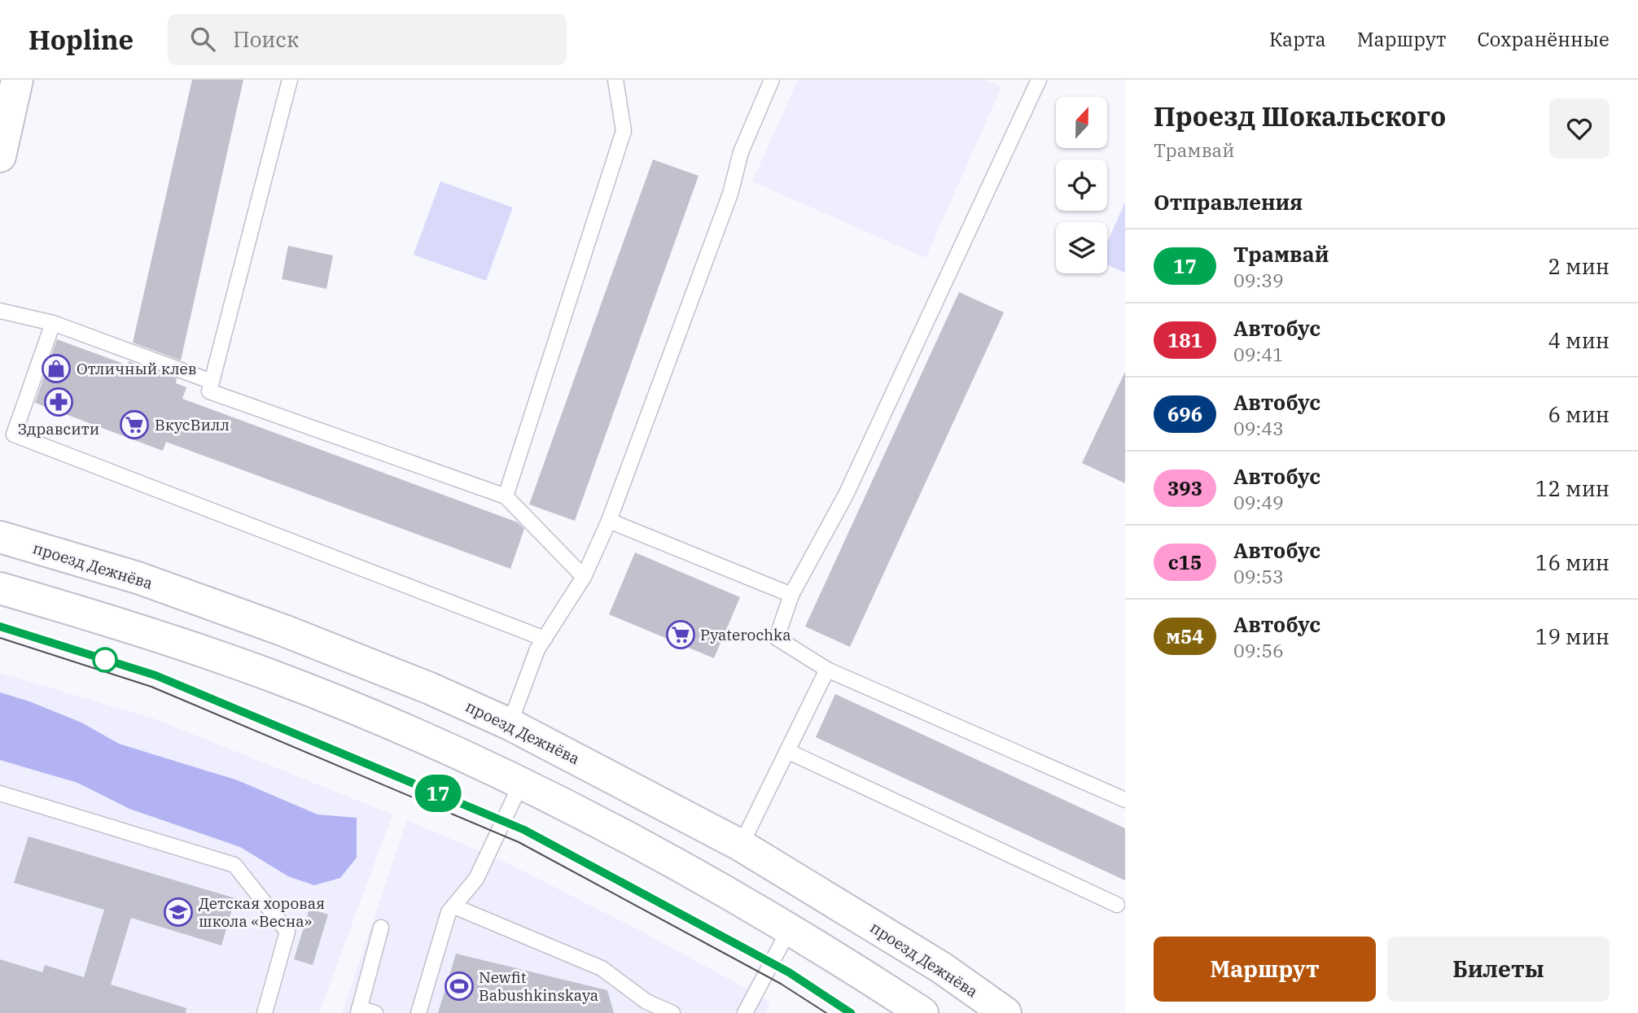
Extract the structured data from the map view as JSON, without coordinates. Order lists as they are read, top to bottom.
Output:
{
  "streets": {
    "main road": ["проезд Дежнёва"]
  },
  "places": {
    "shop": ["Отличный клев"],
    "pharmacy": ["Здравсити"],
    "supermarket": ["ВкусВилл", "Pyaterochka"],
    "school or university": ["Детская хоровая школа «Весна»"],
    "sports": ["Newfit Babushkinskaya"]
  },
  "lines": ["tram line 17"],
  "north": "top",
  "page": {
    "header": "Hopline",
    "search": "Поиск",
    "nav": ["Карта", "Маршрут", "Сохранённые"],
    "on_map": "17",
    "heading": [
      ["Проезд Шокальского", "Трамвай"],
      "Отправления"
    ],
    "list": [
      {
        "mark": "17",
        "name": "Трамвай",
        "note": "09:39",
        "value": "2 мин"
      },
      {
        "mark": "181",
        "name": "Автобус",
        "note": "09:41",
        "value": "4 мин"
      },
      {
        "mark": "696",
        "name": "Автобус",
        "note": "09:43",
        "value": "6 мин"
      },
      {
        "mark": "393",
        "name": "Автобус",
        "note": "09:49",
        "value": "12 мин"
      },
      {
        "mark": "с15",
        "name": "Автобус",
        "note": "09:53",
        "value": "16 мин"
      },
      {
        "mark": "м54",
        "name": "Автобус",
        "note": "09:56",
        "value": "19 мин"
      }
    ],
    "buttons": ["Маршрут", "Билеты"]
  }
}
